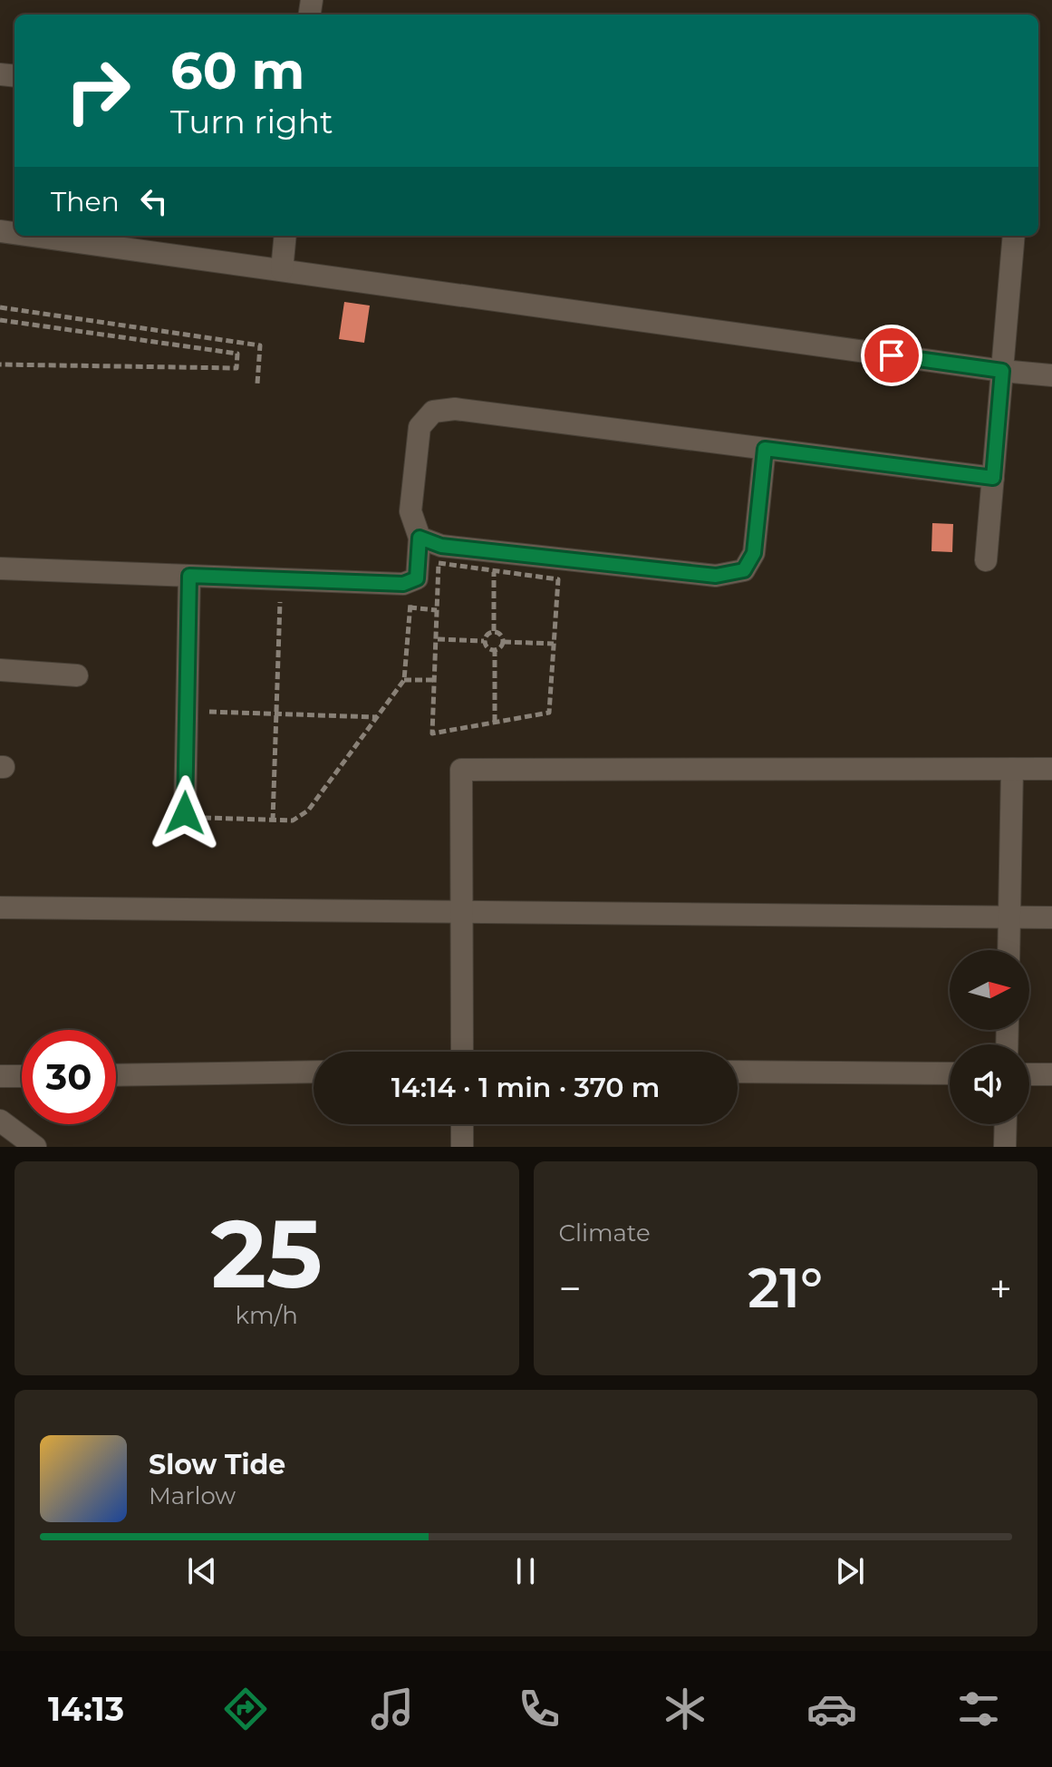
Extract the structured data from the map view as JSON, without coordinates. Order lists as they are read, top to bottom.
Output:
{
  "north": "right",
  "page": {
    "turn": ["60 m", "Turn right"],
    "then": "Then",
    "limit": "30",
    "trip": "14:14 · 1 min · 370 m",
    "tile": [
      ["25", "km/h"],
      "Climate"
    ],
    "heat": ["−", "21°", "+"],
    "song": ["Slow Tide", "Marlow"],
    "tabs": "14:13"
  }
}
